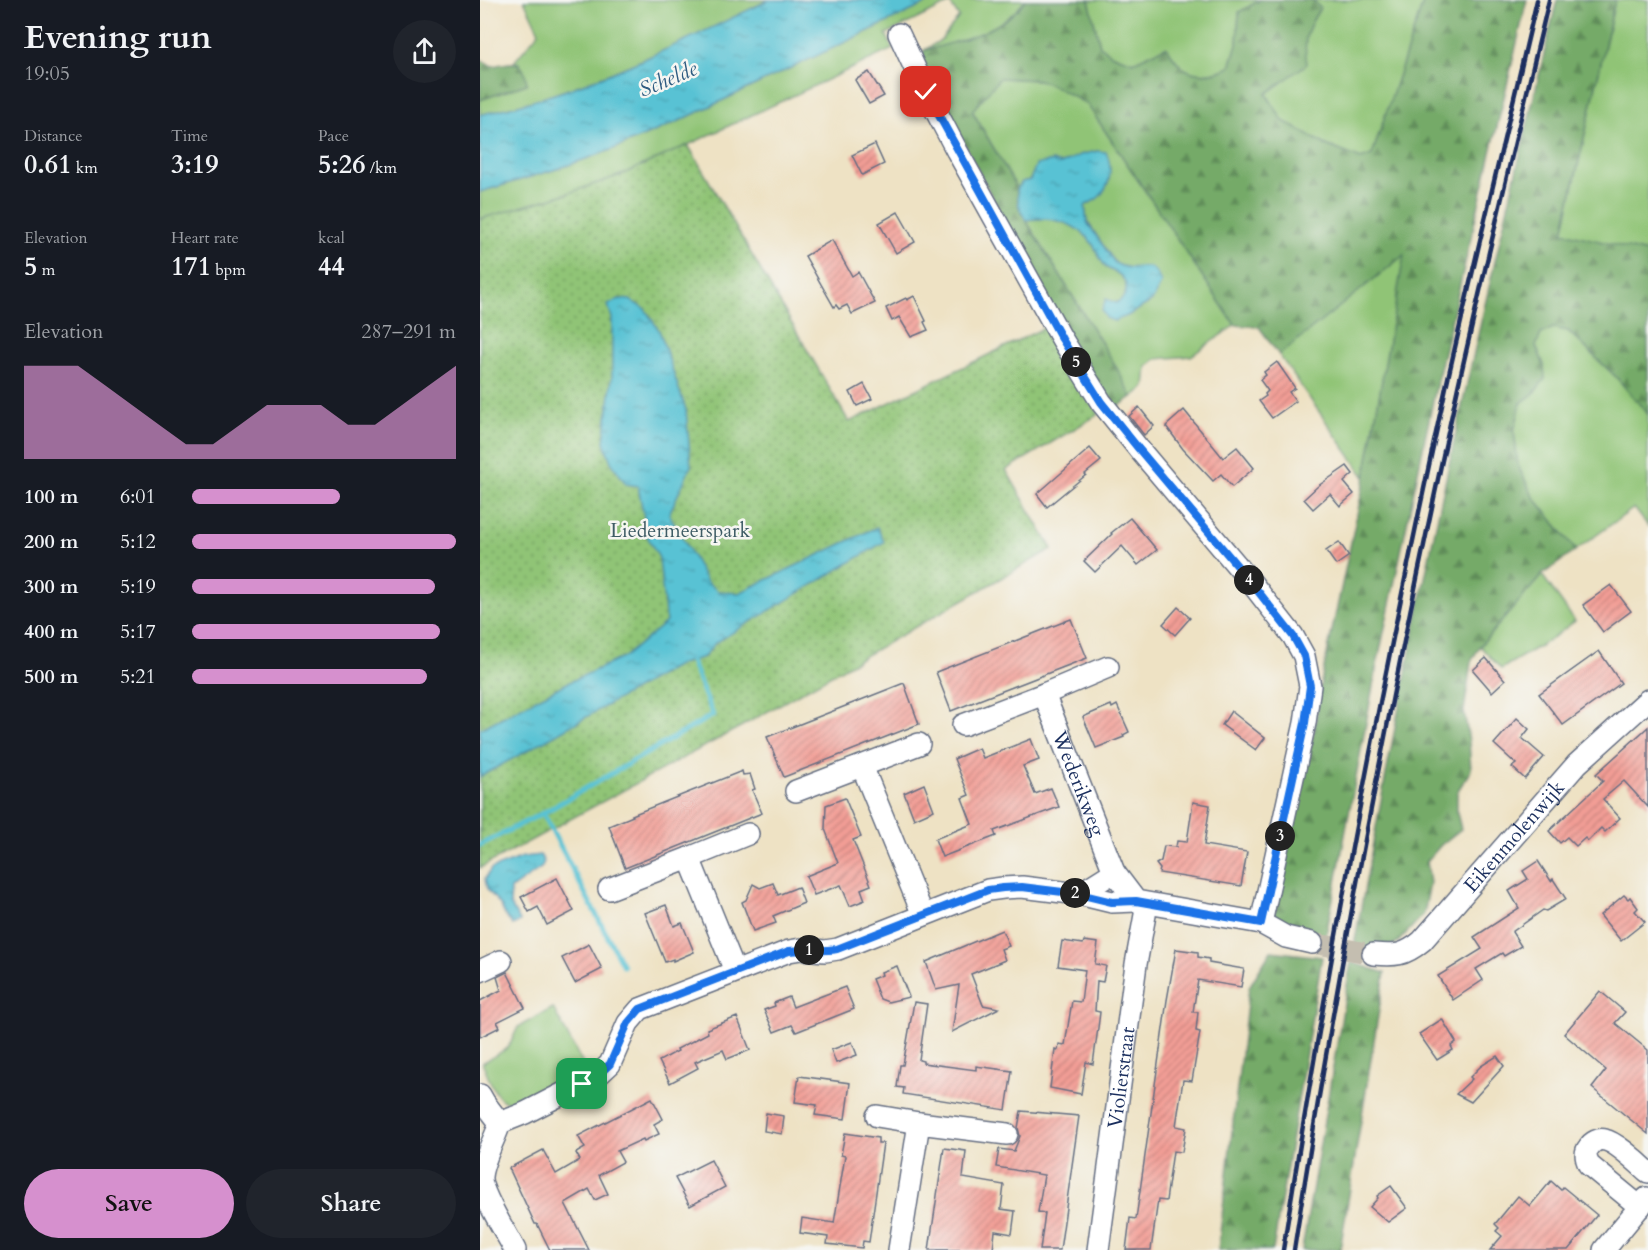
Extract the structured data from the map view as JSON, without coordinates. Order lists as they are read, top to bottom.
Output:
{
  "streets": {
    "street": ["Wederikweg", "Eikenmolenwijk", "Violierstraat"]
  },
  "crossings": [
    ["Wederikweg", "Violierstraat"]
  ],
  "water": ["Schelde"],
  "parks": ["Liedermeerspark"],
  "page": {
    "heading": ["Evening run", "19:05"],
    "stats": [
      ["Distance", "0.61 km"],
      ["Time", "3:19"],
      ["Pace", "5:26 /km"],
      ["Elevation", "5 m"],
      ["Heart rate", "171 bpm"],
      ["kcal", "44"]
    ],
    "chart": ["Elevation", "287–291 m"],
    "pins": [
      "5",
      "4",
      "3",
      "2",
      "1"
    ],
    "list": [
      {
        "name": "100 m",
        "note": "6:01"
      },
      {
        "name": "200 m",
        "note": "5:12"
      },
      {
        "name": "300 m",
        "note": "5:19"
      },
      {
        "name": "400 m",
        "note": "5:17"
      },
      {
        "name": "500 m",
        "note": "5:21"
      }
    ],
    "buttons": ["Save", "Share"]
  }
}
